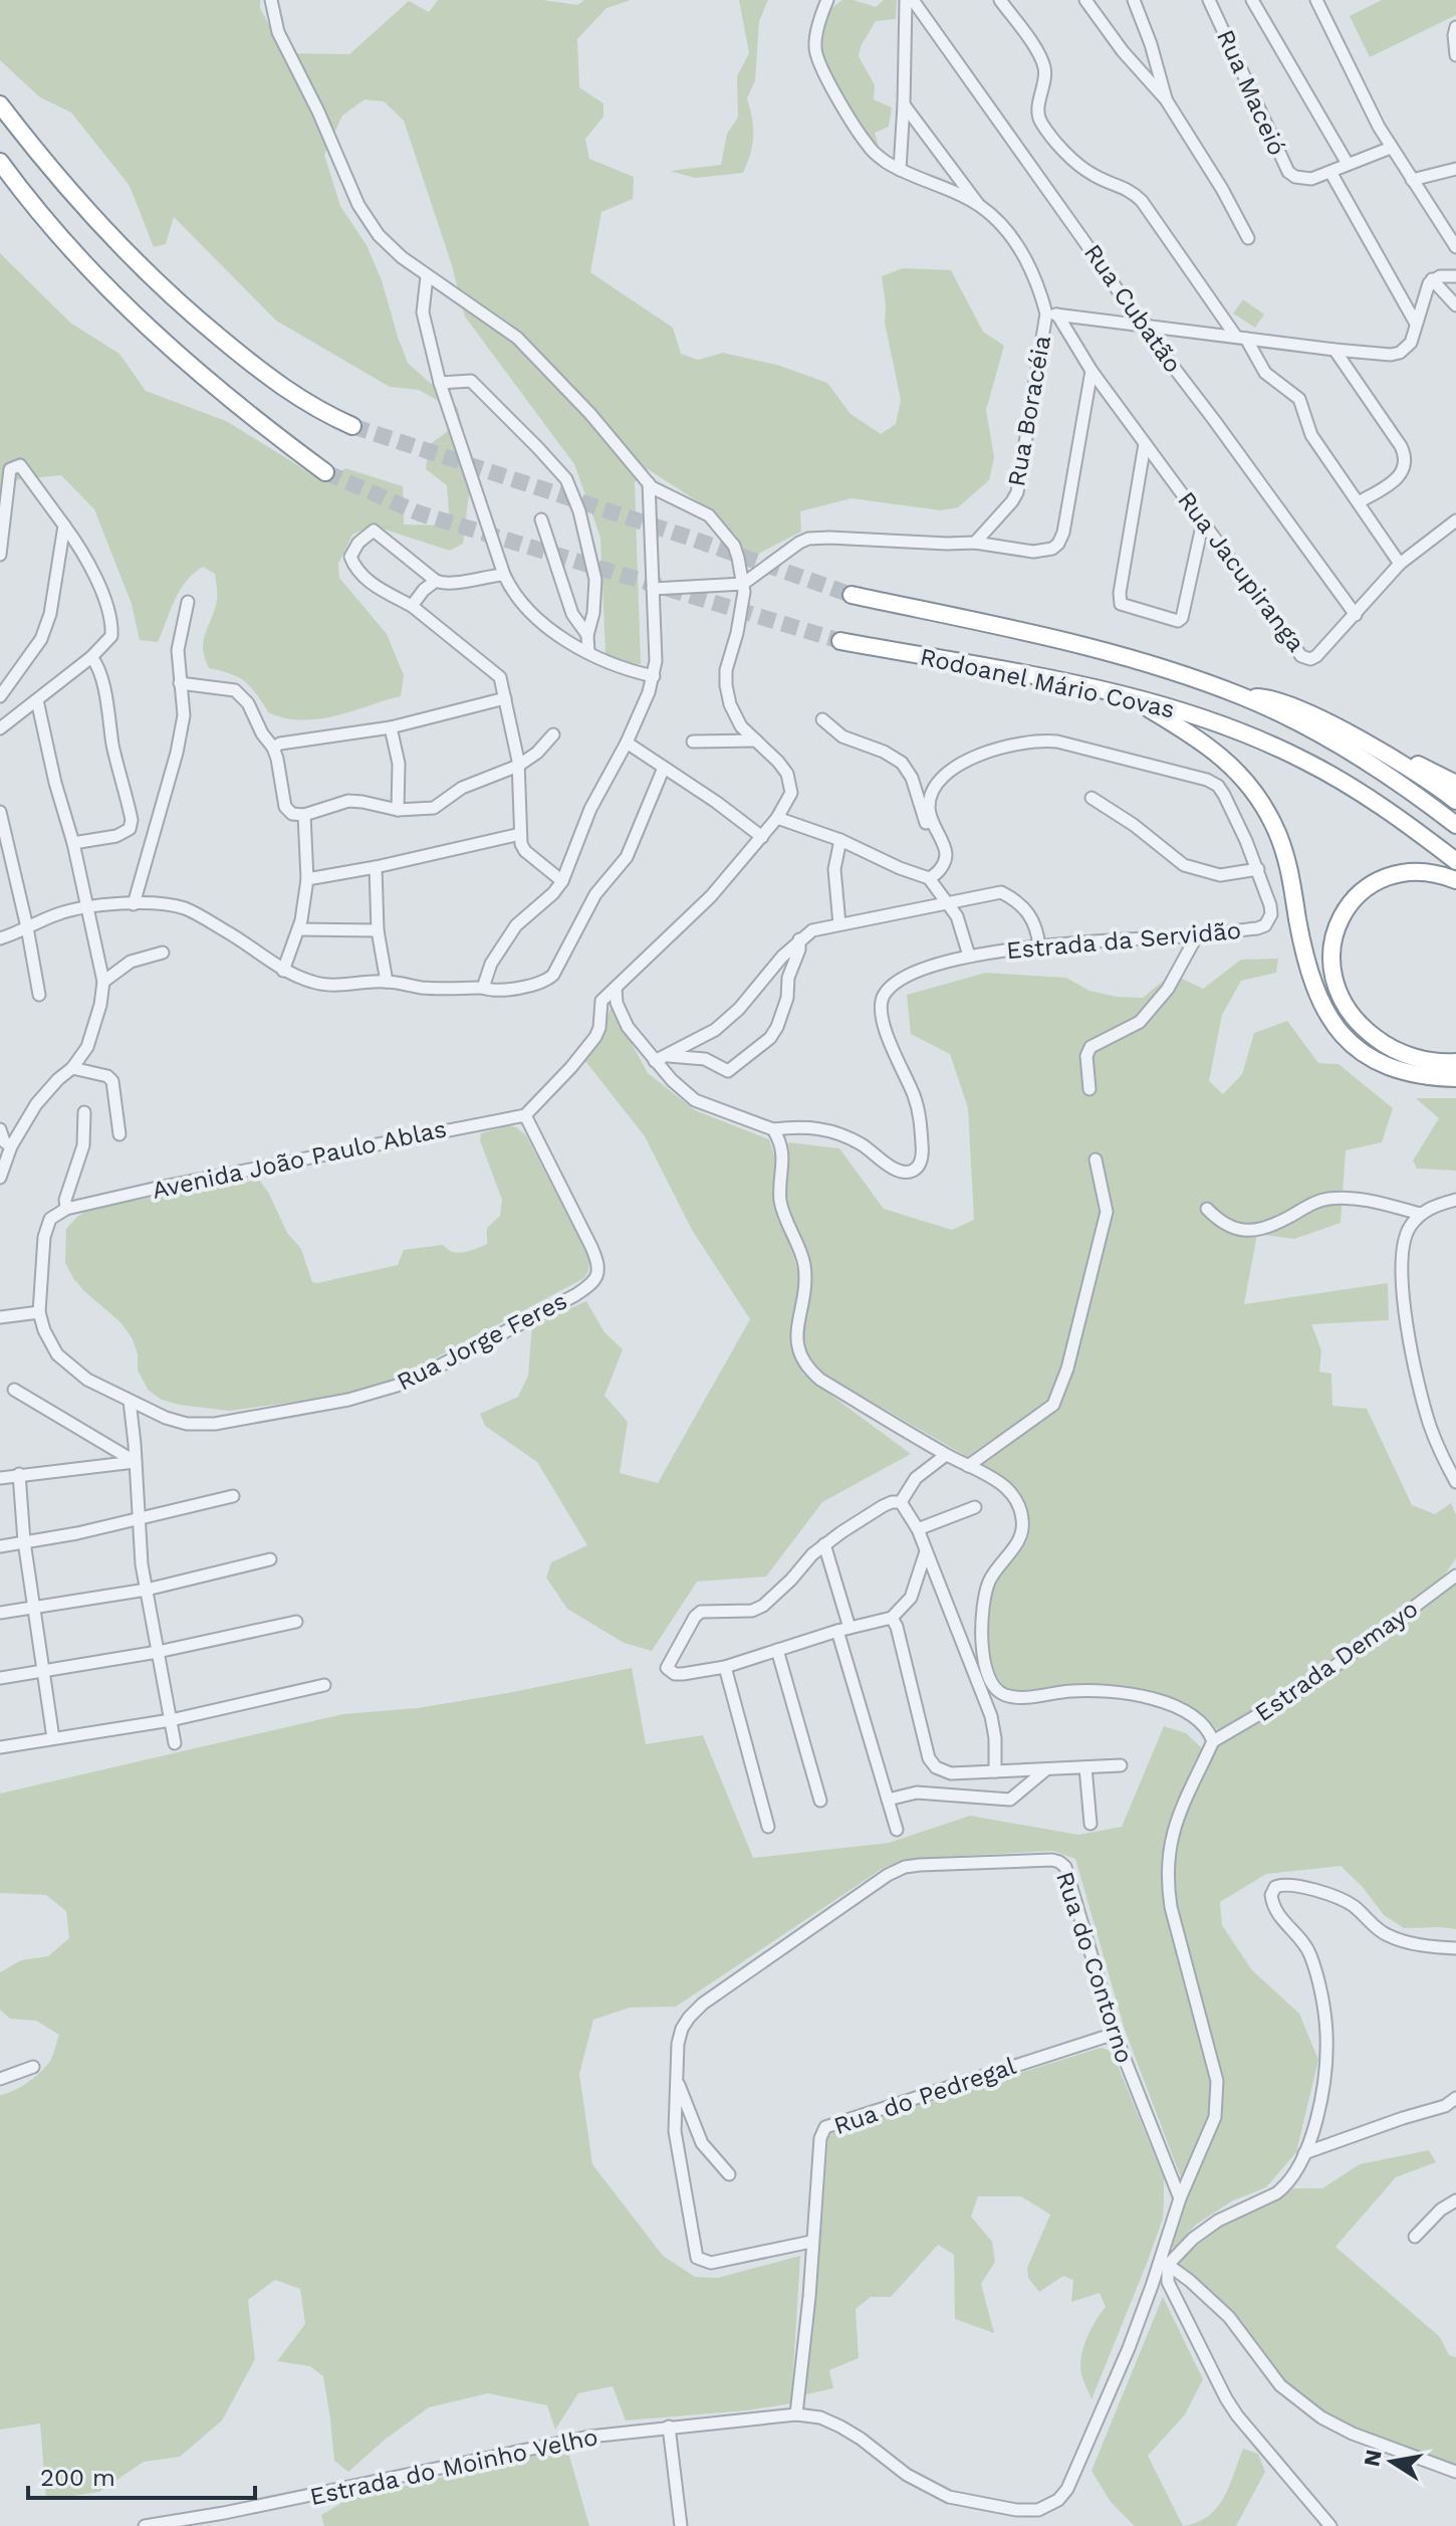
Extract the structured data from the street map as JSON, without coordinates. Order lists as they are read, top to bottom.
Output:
{
  "streets": {
    "highway": ["Rodoanel Mário Covas"],
    "street": [
      "Rua Maceió",
      "Rua Cubatão",
      "Rua Boracéia",
      "Rua Jacupiranga",
      "Estrada da Servidão",
      "Avenida João Paulo Ablas",
      "Rua Jorge Feres",
      "Estrada Demayo",
      "Rua do Contorno",
      "Rua do Pedregal",
      "Estrada do Moinho Velho"
    ]
  },
  "crossings": [
    ["Rua Cubatão", "Rua Jacupiranga"],
    ["Rua Boracéia", "Rua Jacupiranga"],
    ["Avenida João Paulo Ablas", "Rua Jorge Feres"],
    ["Rua do Contorno", "Rua do Pedregal"],
    ["Rua do Pedregal", "Estrada do Moinho Velho"]
  ],
  "scale_bar": "200 m",
  "north": "left"
}
